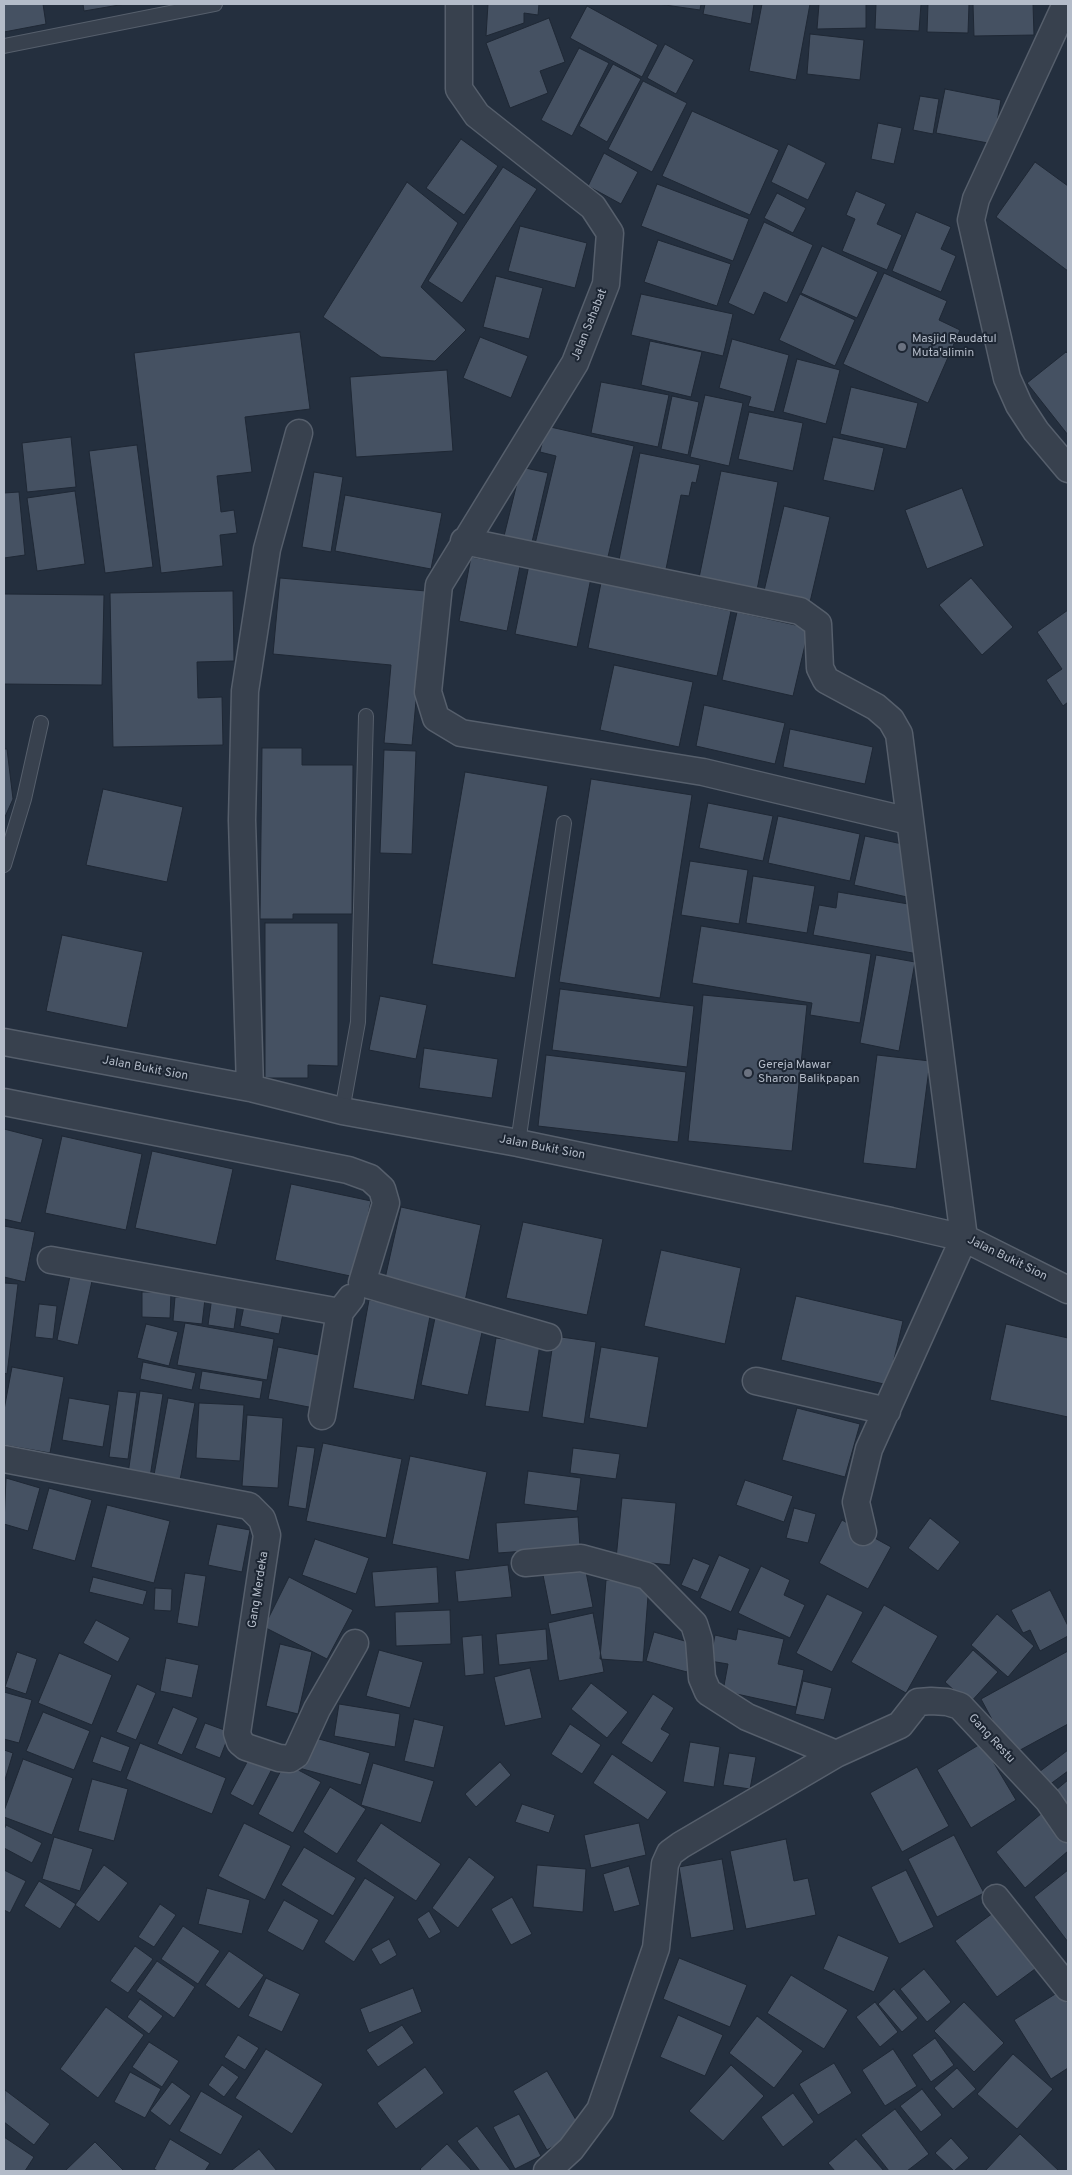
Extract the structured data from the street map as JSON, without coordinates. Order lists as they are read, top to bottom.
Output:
{
  "streets": {
    "street": [
      "Jalan Sahabat",
      "Jalan Bukit Sion",
      "Gang Merdeka",
      "Gang Restu"
    ]
  },
  "places": ["Masjid Raudatul Muta'alimin", "Gereja Mawar Sharon Balikpapan"]
}
